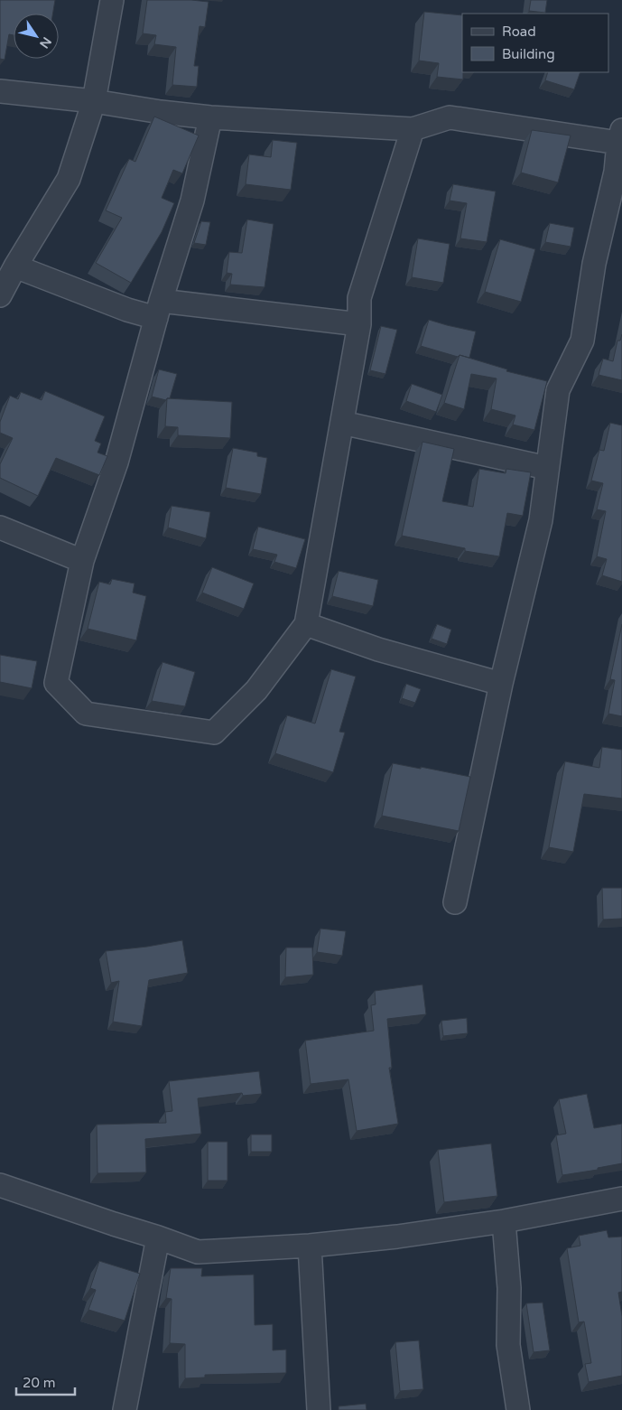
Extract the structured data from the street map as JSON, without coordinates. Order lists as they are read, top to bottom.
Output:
{
  "legend": ["Road", "Building"],
  "scale_bar": "20 m",
  "north": "bottom right"
}
